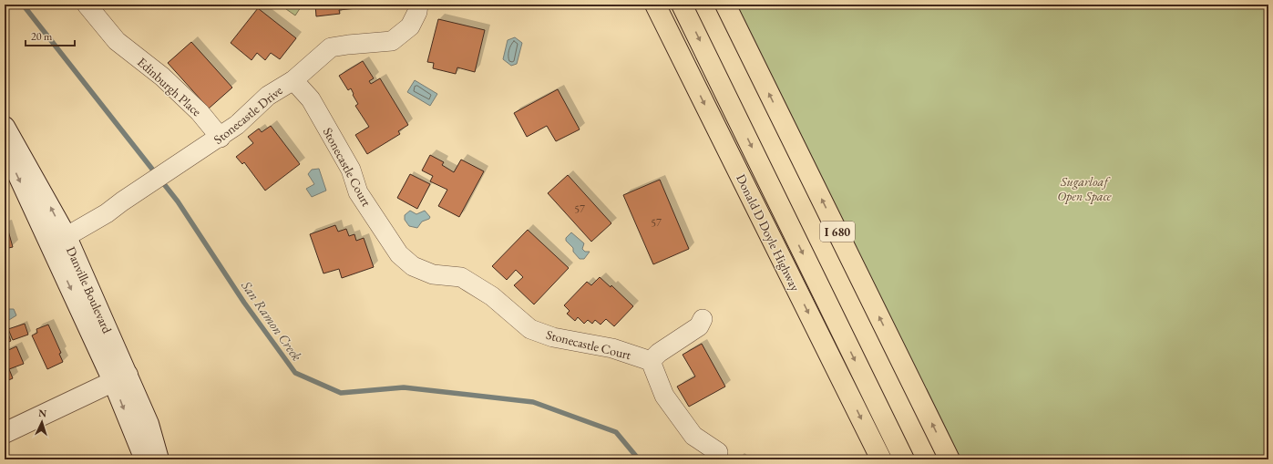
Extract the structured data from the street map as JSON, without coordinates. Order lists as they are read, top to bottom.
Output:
{
  "streets": {
    "highway": ["I 680", "Donald D Doyle Highway"],
    "main road": ["Danville Boulevard"],
    "street": ["Edinburgh Place", "Stonecastle Drive", "Stonecastle Court"]
  },
  "crossings": [
    ["Edinburgh Place", "Stonecastle Drive"],
    ["Stonecastle Drive", "Stonecastle Court"],
    ["Stonecastle Drive", "Danville Boulevard"]
  ],
  "water": ["San Ramon Creek"],
  "parks": ["Sugarloaf Open Space"],
  "house_numbers": ["57", "57"],
  "scale_bar": "20 m",
  "north": "top"
}
